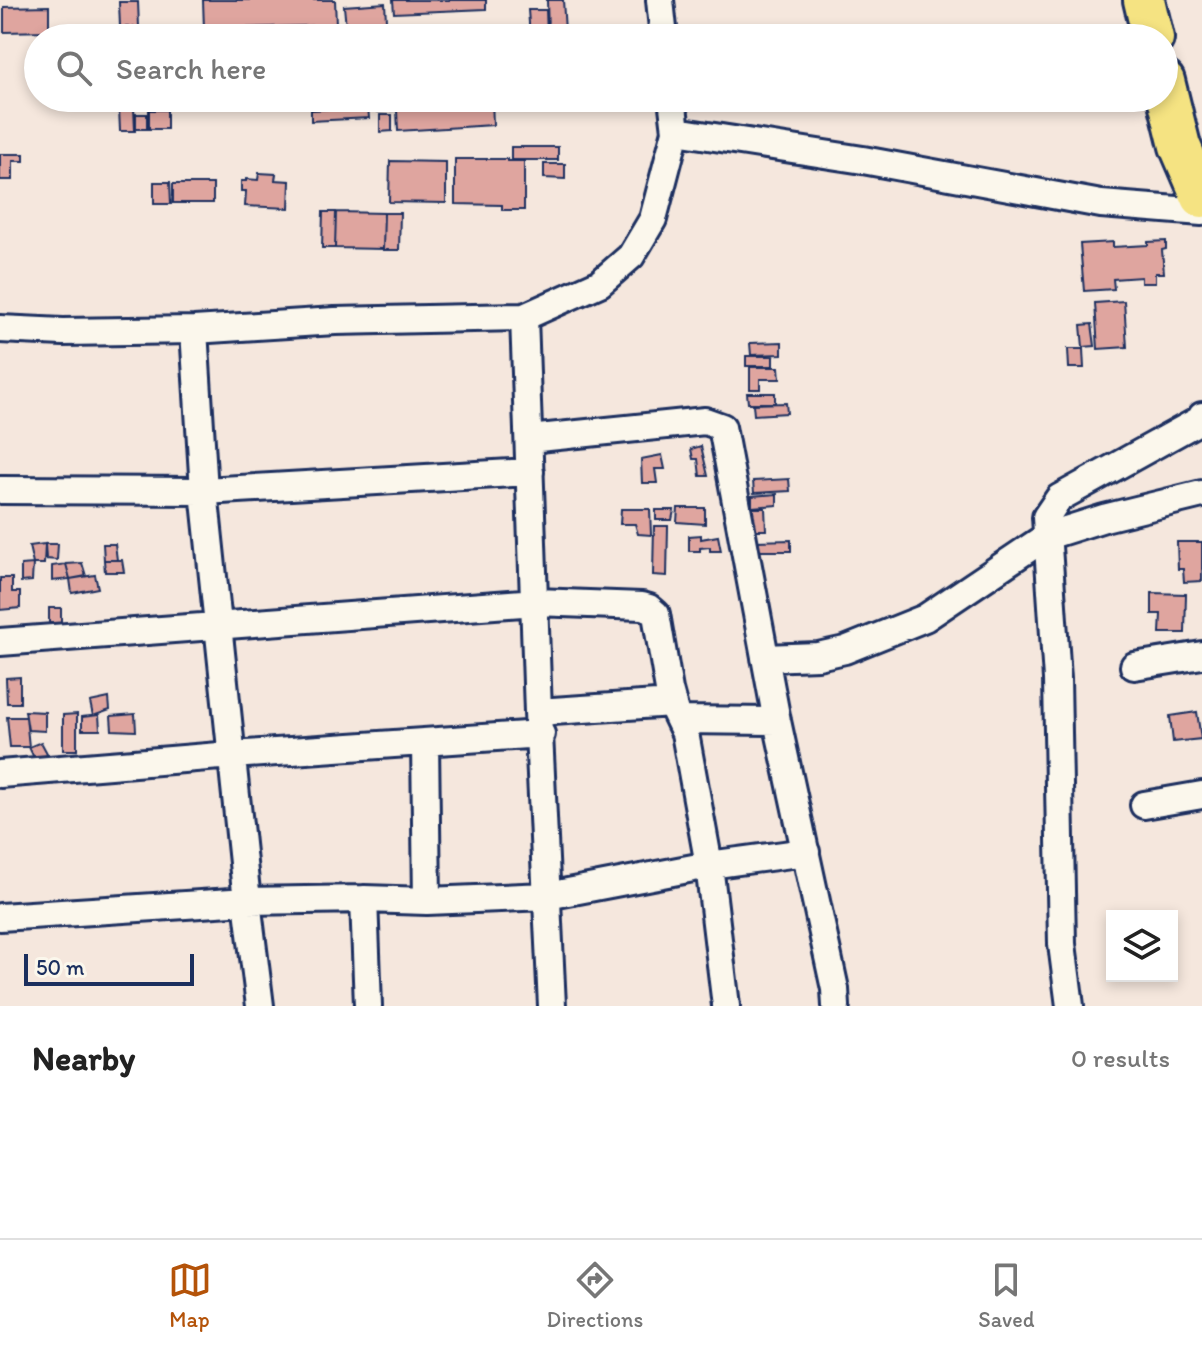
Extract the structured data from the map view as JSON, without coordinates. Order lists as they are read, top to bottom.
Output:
{
  "scale_bar": "50 m",
  "page": {
    "search": "Search here",
    "scale": "50 m",
    "heading": ["Nearby", "0 results"],
    "nav": ["Map", "Directions", "Saved"]
  }
}
